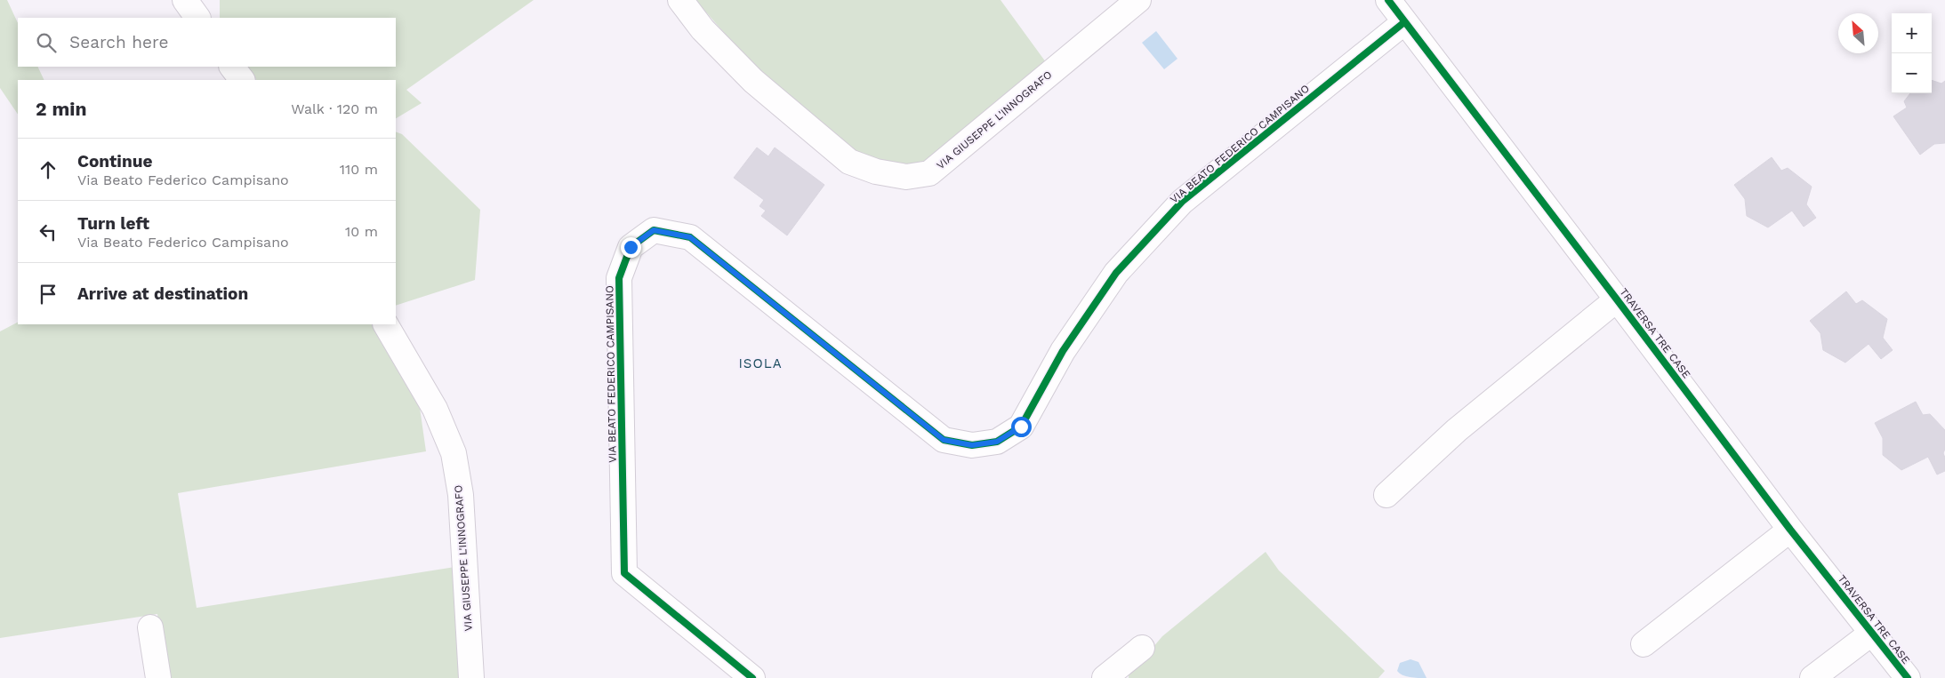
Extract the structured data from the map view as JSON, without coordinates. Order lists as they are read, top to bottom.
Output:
{
  "streets": {
    "street": ["VIA GIUSEPPE L'INNOGRAFO", "VIA BEATO FEDERICO CAMPISANO", "TRAVERSA TRE CASE"]
  },
  "crossings": [
    ["VIA BEATO FEDERICO CAMPISANO", "TRAVERSA TRE CASE"]
  ],
  "districts": ["ISOLA"],
  "north": "top left",
  "page": {
    "map_buttons": ["+", "−"],
    "search": "Search here",
    "heading": ["2 min", "Walk · 120 m"],
    "list": [
      ["Continue", "Via Beato Federico Campisano", "110 m"],
      ["Turn left", "Via Beato Federico Campisano", "10 m"],
      "Arrive at destination"
    ]
  }
}
